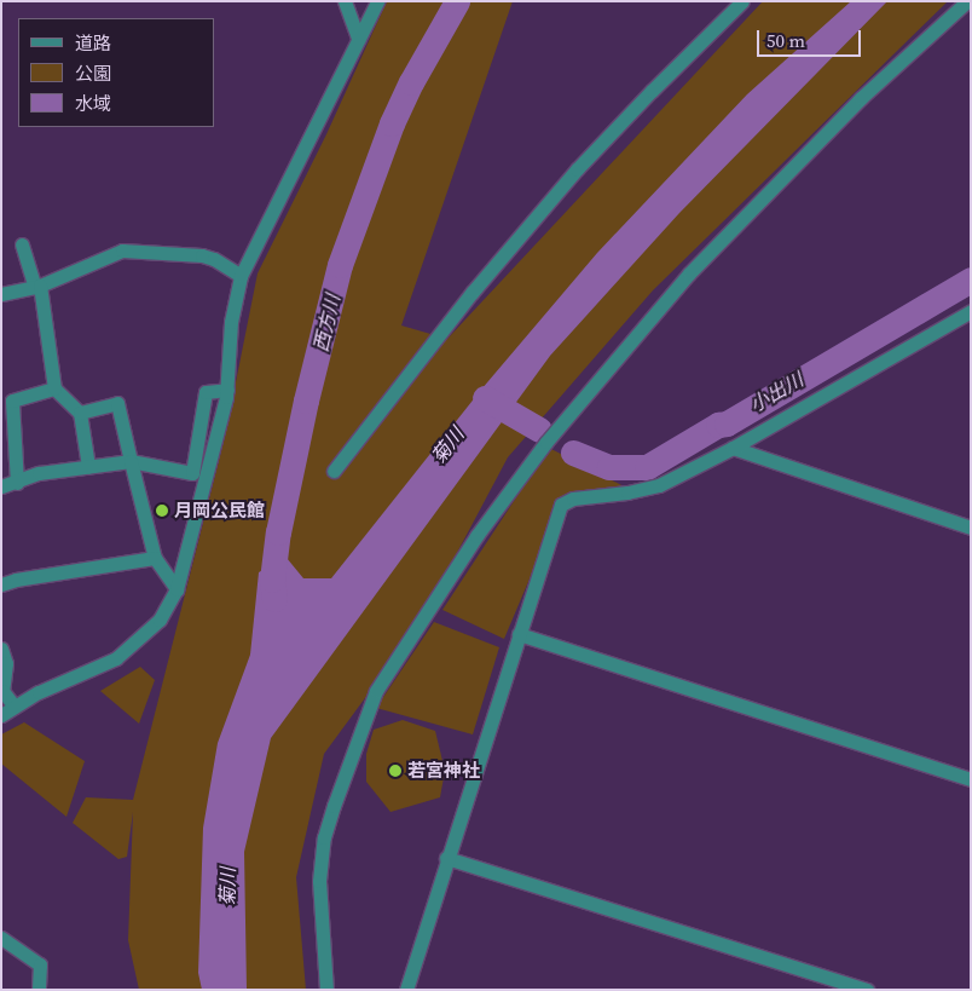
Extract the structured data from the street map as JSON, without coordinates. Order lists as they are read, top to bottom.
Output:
{
  "water": ["西方川", "小出川", "菊川"],
  "places": ["月岡公民館", "若宮神社"],
  "legend": ["道路", "公園", "水域"],
  "scale_bar": "50 m"
}
